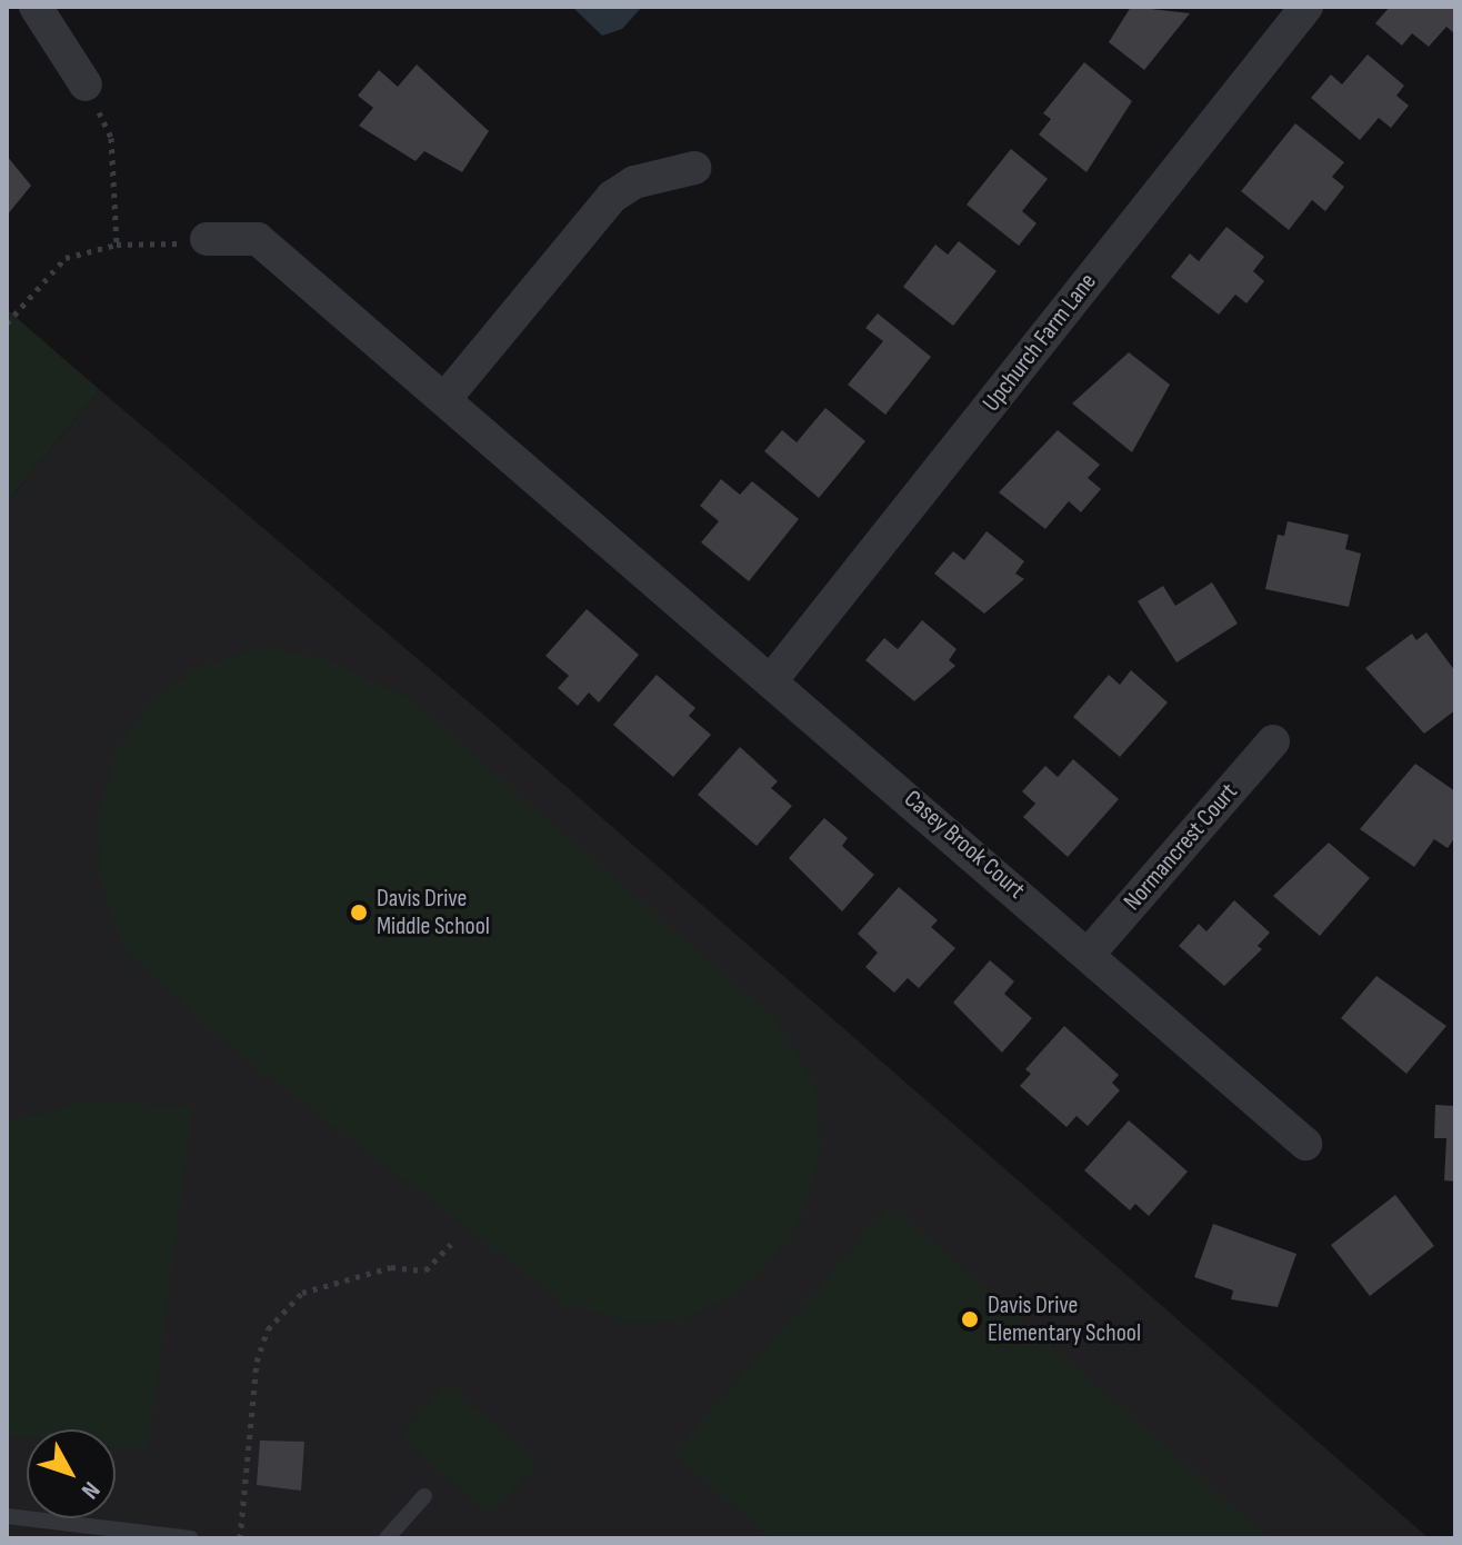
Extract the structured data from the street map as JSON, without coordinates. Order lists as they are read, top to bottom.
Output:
{
  "streets": {
    "street": ["Upchurch Farm Lane", "Casey Brook Court", "Normancrest Court"]
  },
  "crossings": [
    ["Upchurch Farm Lane", "Casey Brook Court"],
    ["Casey Brook Court", "Normancrest Court"]
  ],
  "places": ["Davis Drive Middle School", "Davis Drive Elementary School"],
  "north": "bottom right"
}
